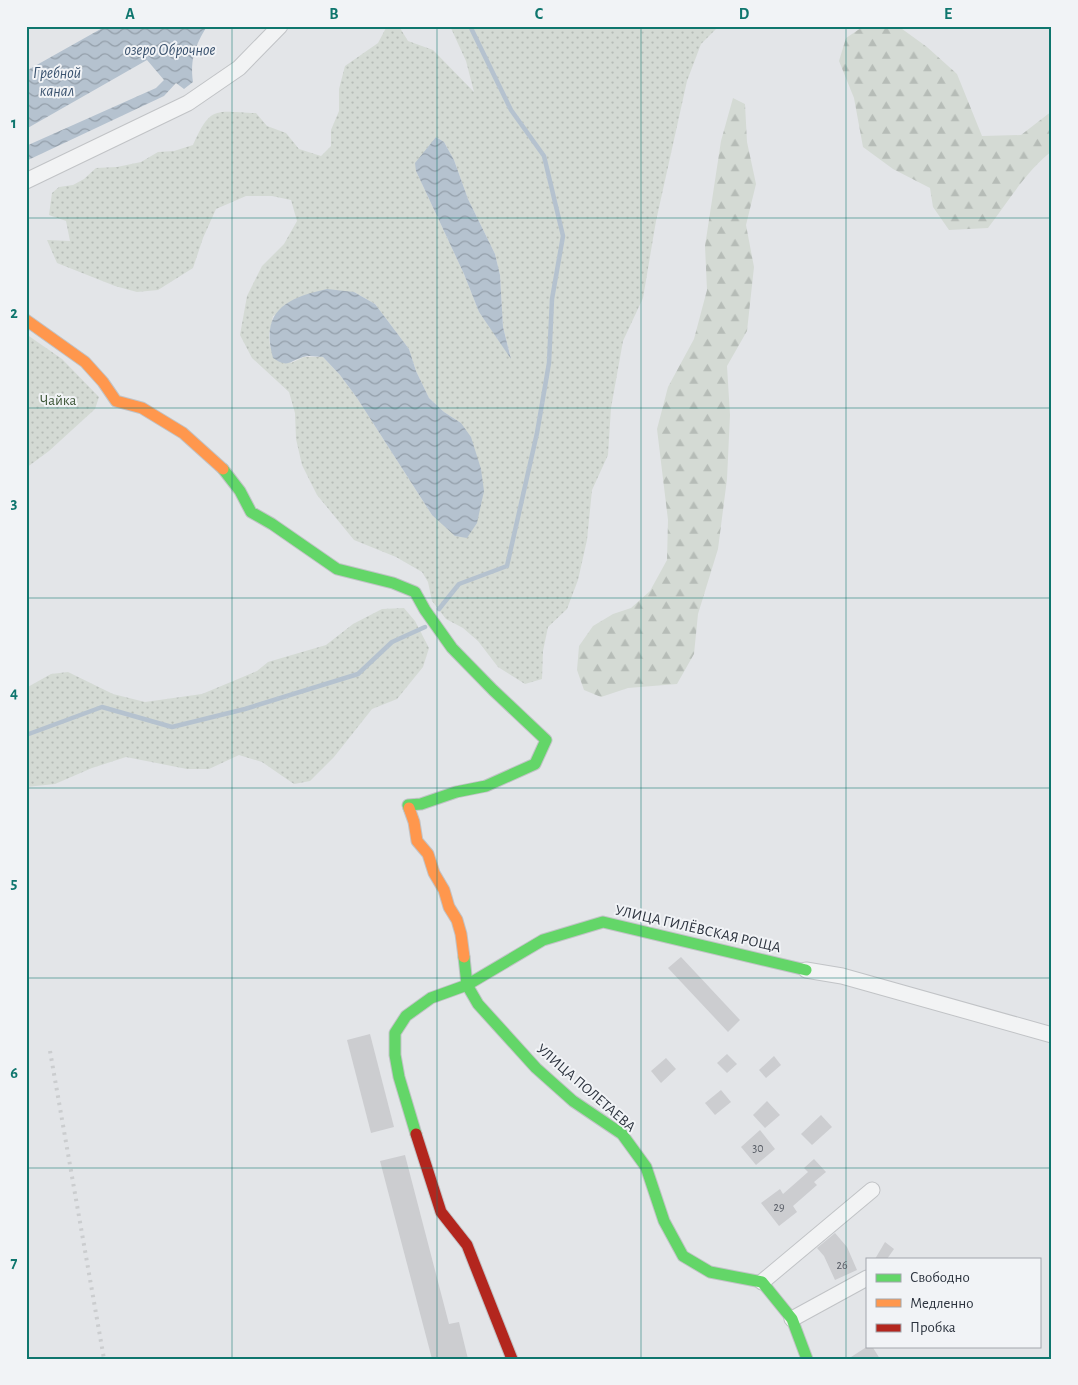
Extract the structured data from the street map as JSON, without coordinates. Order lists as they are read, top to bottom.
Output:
{
  "streets": {
    "street": ["УЛИЦА ГИЛЁВСКАЯ РОЩА", "УЛИЦА ПОЛЕТАЕВА"]
  },
  "crossings": [
    ["УЛИЦА ГИЛЁВСКАЯ РОЩА", "УЛИЦА ПОЛЕТАЕВА"]
  ],
  "water": ["озеро Оброчное", "Гребной канал"],
  "parks": ["Чайка"],
  "house_numbers": ["30", "29", "26"],
  "legend": ["Свободно", "Медленно", "Пробка"],
  "grid": {
    "columns": [
      "A",
      "B",
      "C",
      "D",
      "E"
    ],
    "rows": [
      "1",
      "2",
      "3",
      "4",
      "5",
      "6",
      "7"
    ]
  }
}
